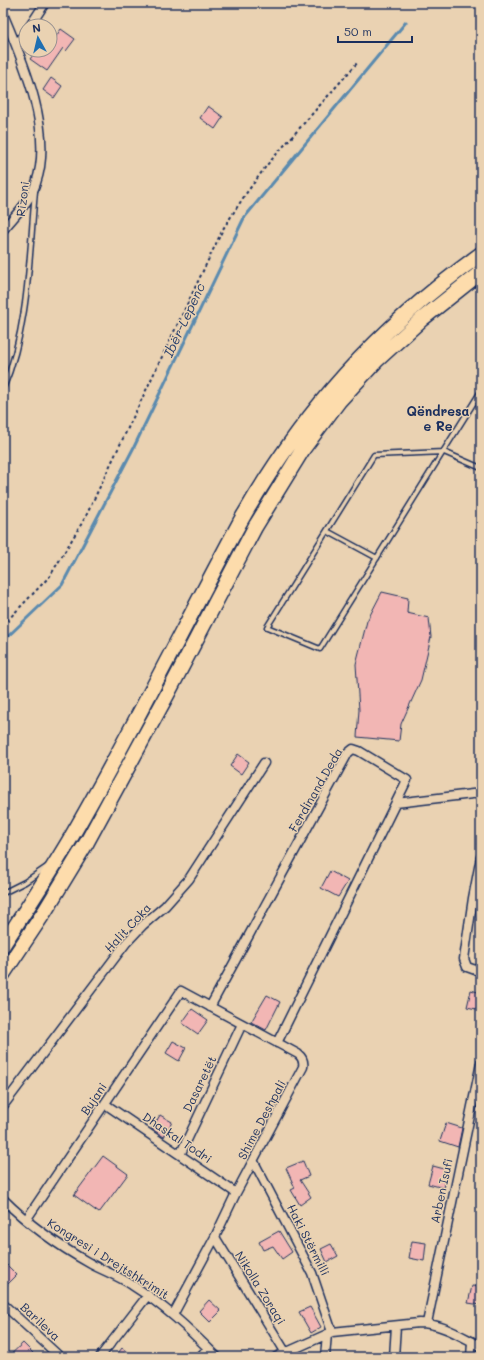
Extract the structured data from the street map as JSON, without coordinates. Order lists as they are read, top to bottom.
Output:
{
  "streets": {
    "street": [
      "Rizoni",
      "Ferdinand Deda",
      "Halit Coka",
      "Dasaretët",
      "Bujani",
      "Shime Deshpali",
      "Dhaskal Todri",
      "Arben Isufi",
      "Haki Stërmilli",
      "Kongresi i Drejtshkrimit",
      "Nikolla Zoraqi",
      "Barileva"
    ]
  },
  "crossings": [
    ["Ferdinand Deda", "Shime Deshpali"],
    ["Dasaretët", "Shime Deshpali"],
    ["Dasaretët", "Dhaskal Todri"],
    ["Bujani", "Shime Deshpali"],
    ["Bujani", "Dhaskal Todri"],
    ["Bujani", "Kongresi i Drejtshkrimit"],
    ["Shime Deshpali", "Dhaskal Todri"],
    ["Shime Deshpali", "Haki Stërmilli"],
    ["Shime Deshpali", "Kongresi i Drejtshkrimit"],
    ["Shime Deshpali", "Nikolla Zoraqi"]
  ],
  "districts": ["Qëndresa e Re"],
  "water": ["Ibër-Lepenc"],
  "scale_bar": "50 m",
  "north": "top"
}
